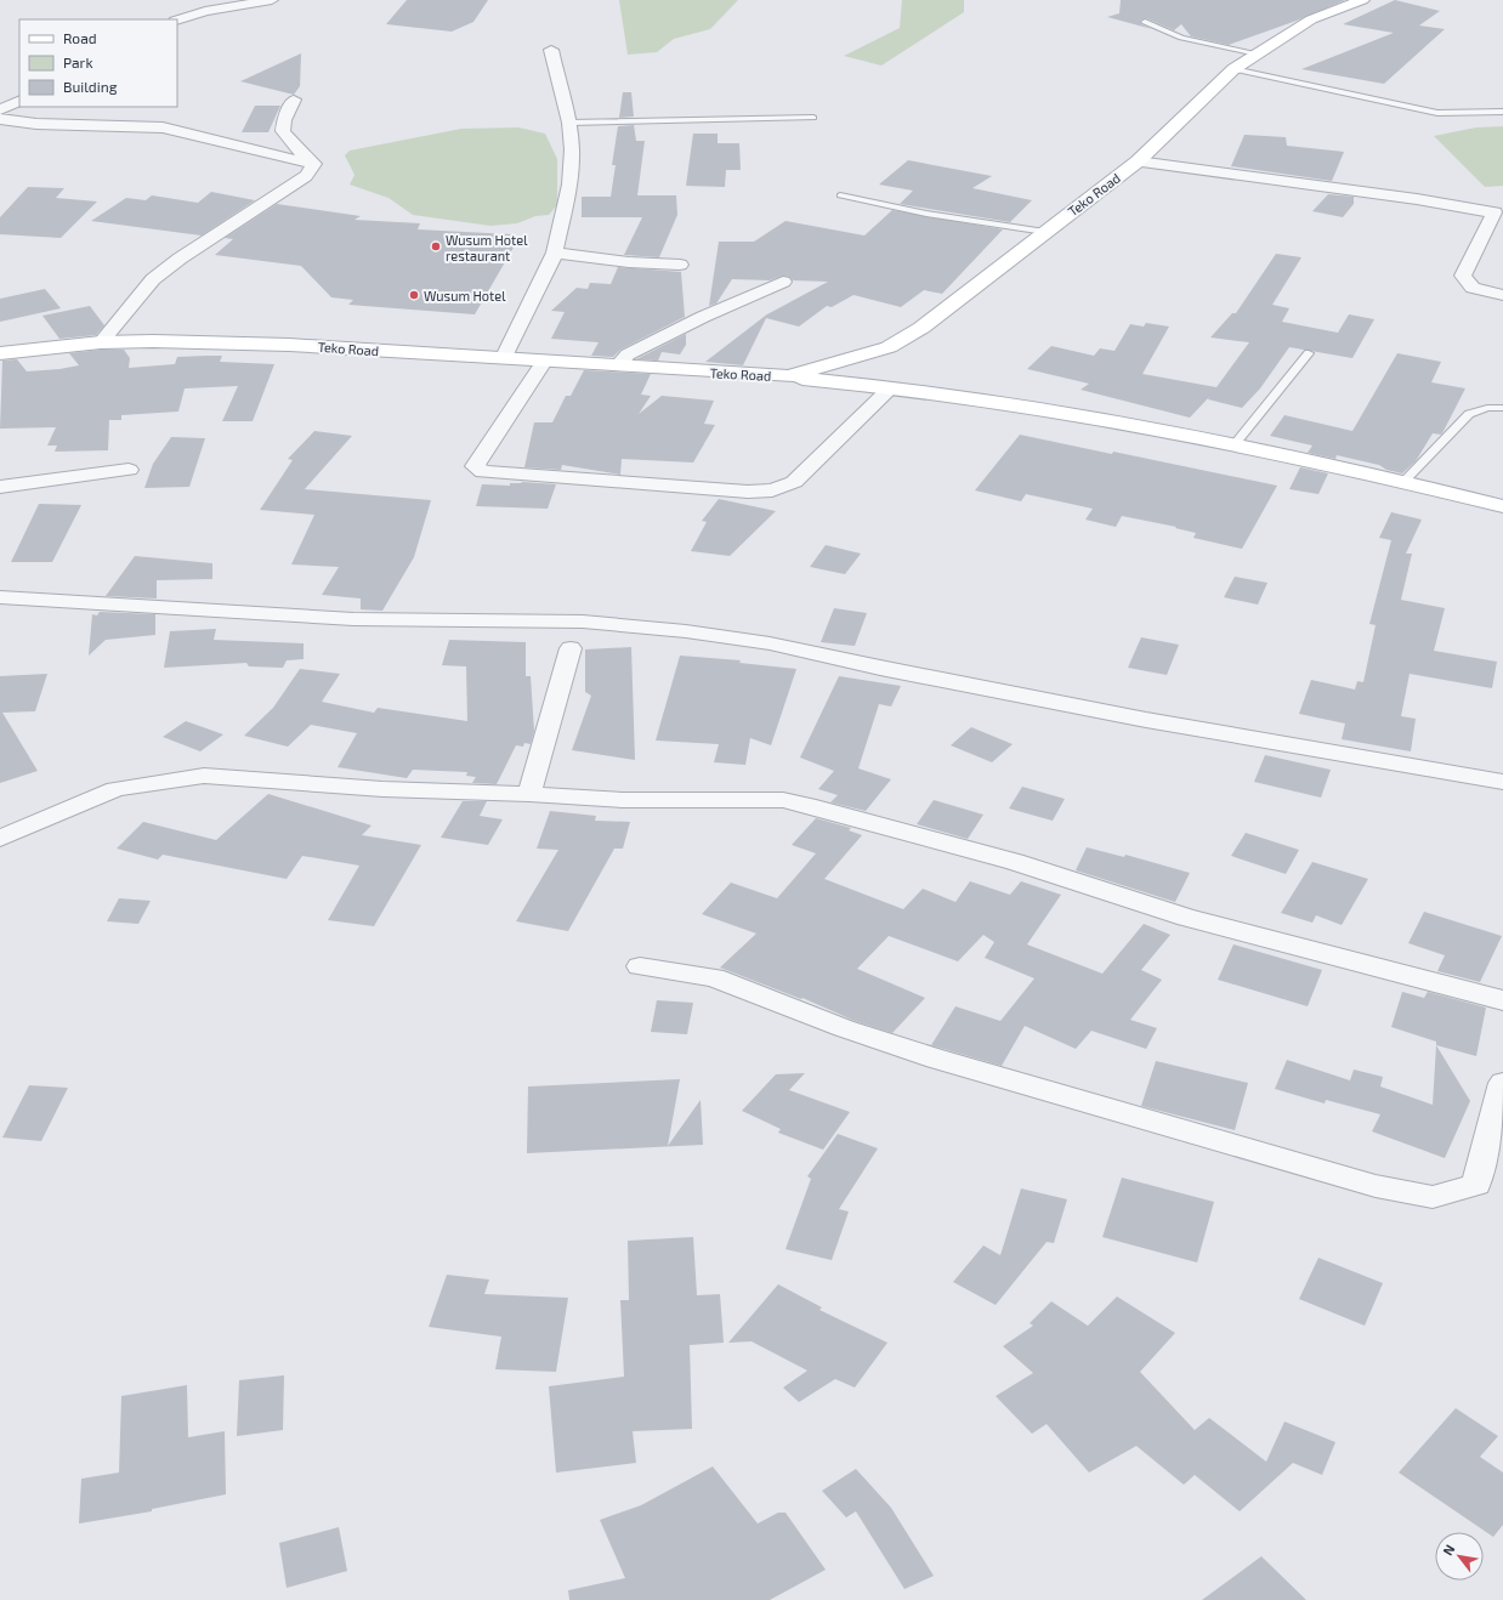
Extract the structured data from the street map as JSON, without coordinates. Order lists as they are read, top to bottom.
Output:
{
  "streets": {
    "street": ["Teko Road"]
  },
  "places": ["Wusum Hotel restaurant", "Wusum Hotel"],
  "legend": ["Road", "Park", "Building"],
  "north": "top left"
}
